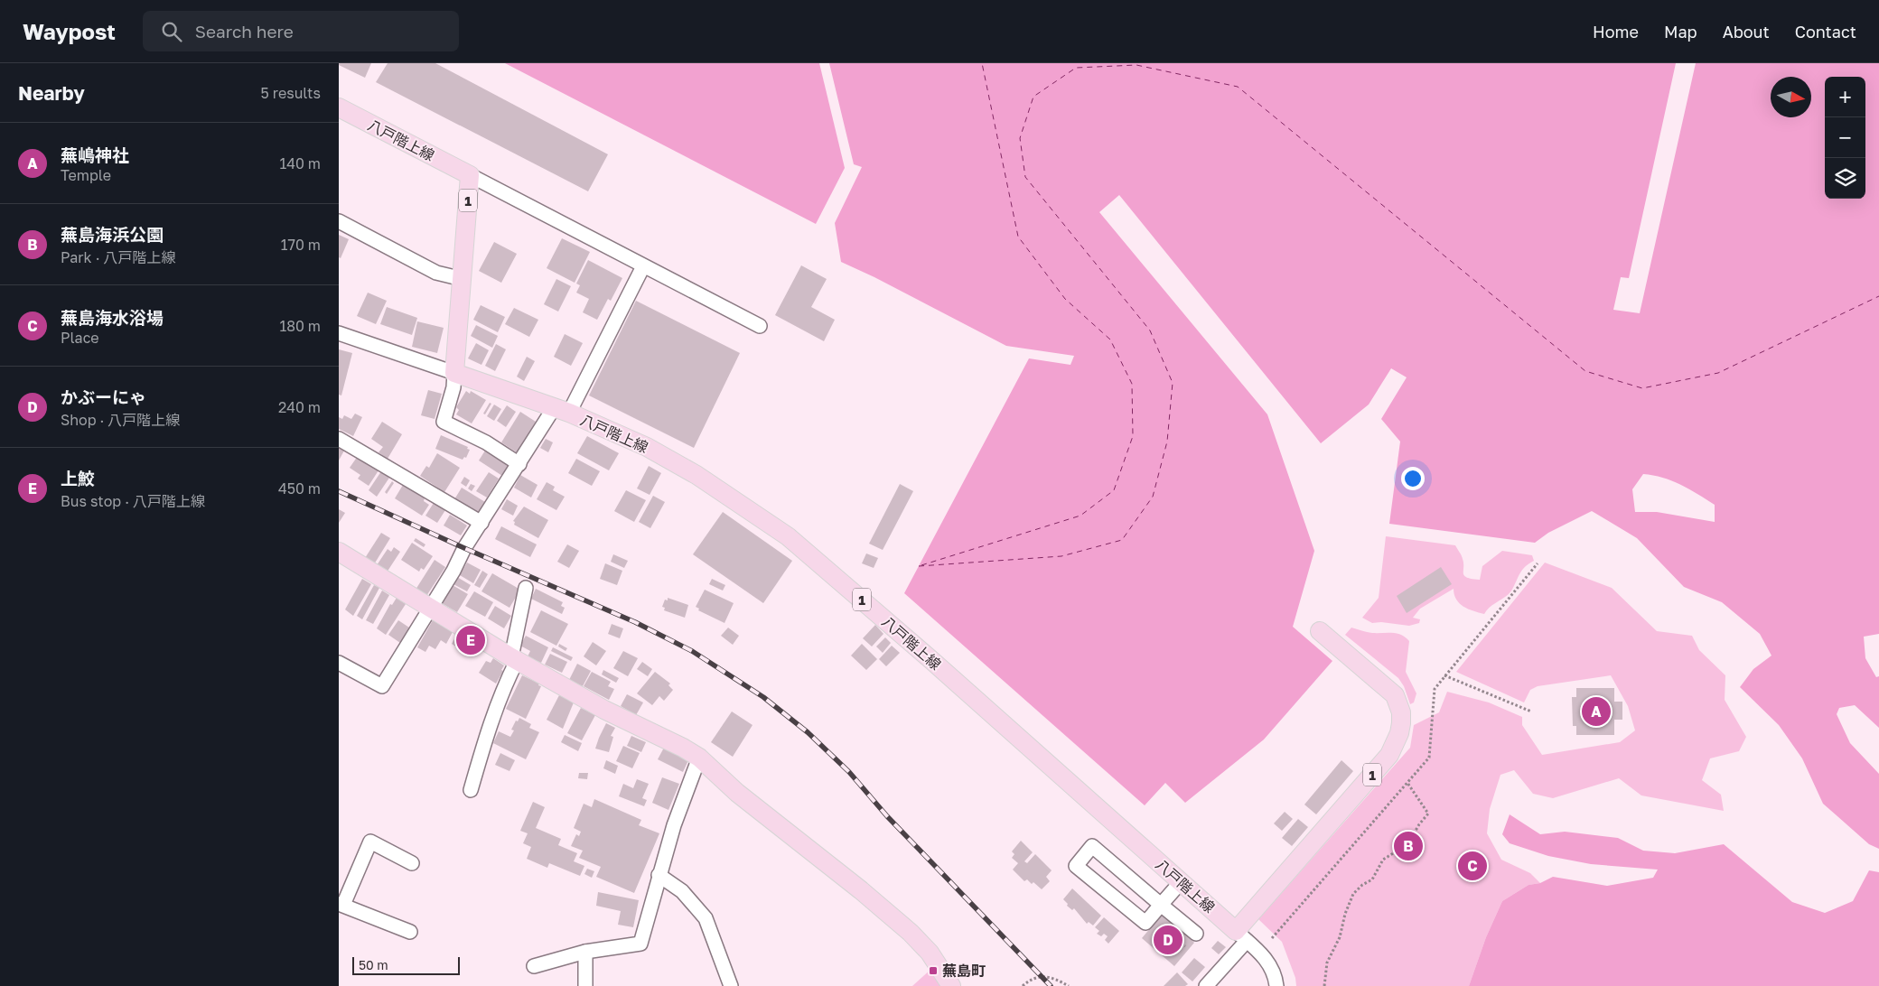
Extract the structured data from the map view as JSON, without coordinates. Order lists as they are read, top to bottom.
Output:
{
  "streets": {
    "main road": ["八戸階上線", "1"]
  },
  "crossings": [
    ["八戸階上線", "1"]
  ],
  "places": {
    "transit": ["蕪島町"]
  },
  "scale_bar": "50 m",
  "north": "right",
  "page": {
    "header": "Waypost",
    "search": "Search here",
    "nav": [
      "Home",
      "Map",
      "About",
      "Contact"
    ],
    "heading": ["Nearby", "5 results"],
    "map_buttons": ["+", "−"],
    "list": [
      {
        "mark": "A",
        "name": "蕪嶋神社",
        "note": "Temple",
        "value": "140 m"
      },
      {
        "mark": "B",
        "name": "蕪島海浜公園",
        "note": "Park · 八戸階上線",
        "value": "170 m"
      },
      {
        "mark": "C",
        "name": "蕪島海水浴場",
        "note": "Place",
        "value": "180 m"
      },
      {
        "mark": "D",
        "name": "かぶーにゃ",
        "note": "Shop · 八戸階上線",
        "value": "240 m"
      },
      {
        "mark": "E",
        "name": "上鮫",
        "note": "Bus stop · 八戸階上線",
        "value": "450 m"
      }
    ],
    "pins": [
      "E",
      "A",
      "B",
      "C",
      "D"
    ],
    "scale": "50 m"
  }
}
